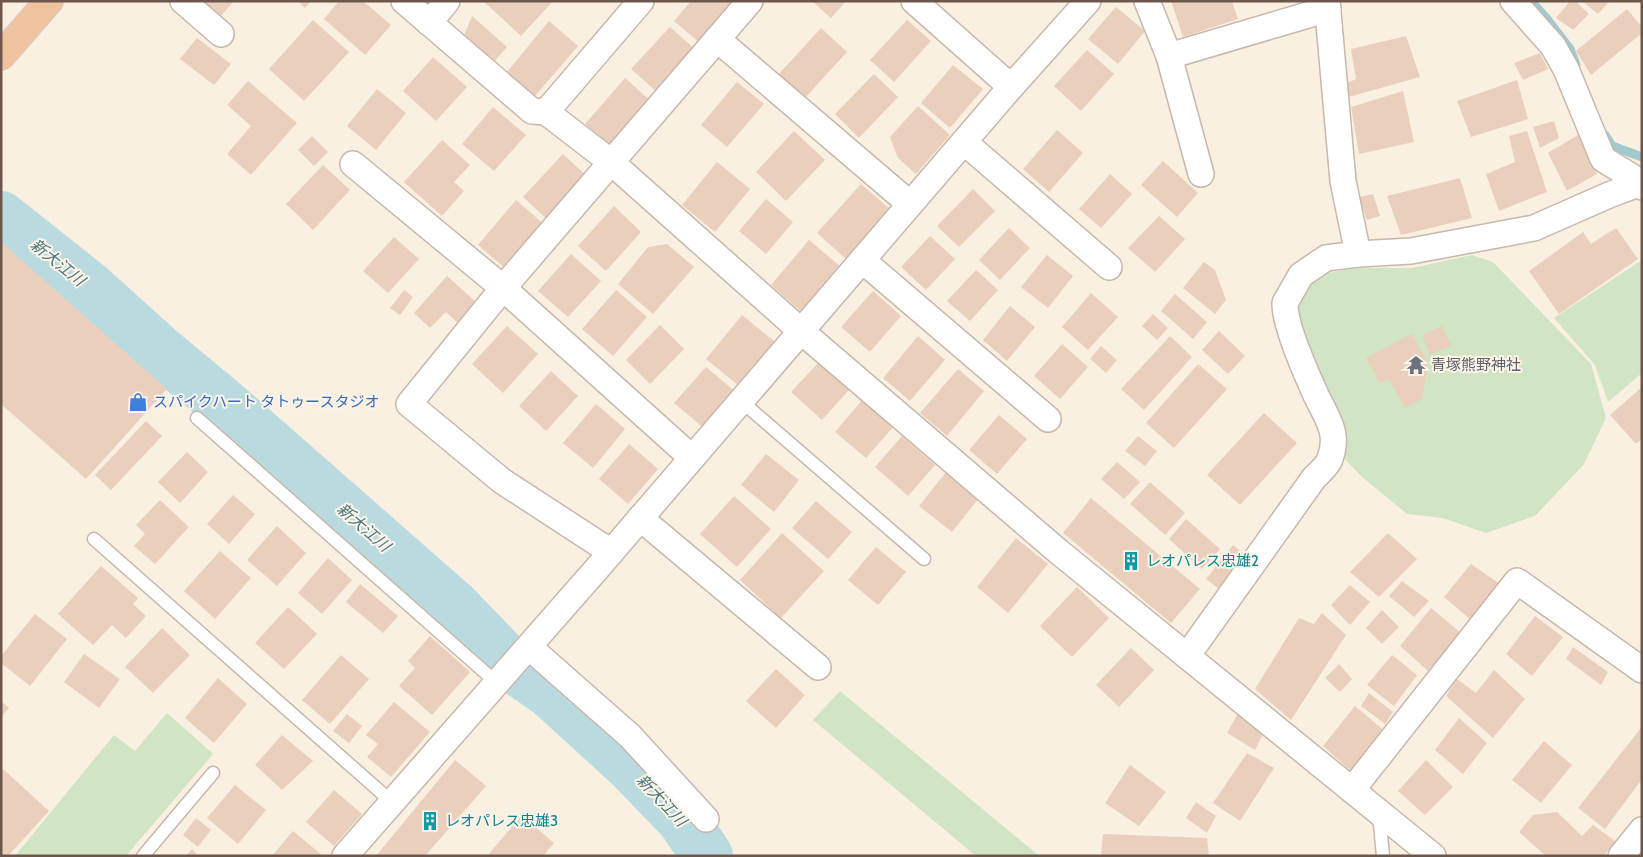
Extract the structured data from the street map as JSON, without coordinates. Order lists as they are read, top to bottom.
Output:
{
  "water": ["新大江川"],
  "places": {
    "temple": ["青塚熊野神社"],
    "shop": ["スパイクハート タトゥースタジオ"],
    "building": ["レオパレス忠雄2", "レオパレス忠雄3"]
  }
}
